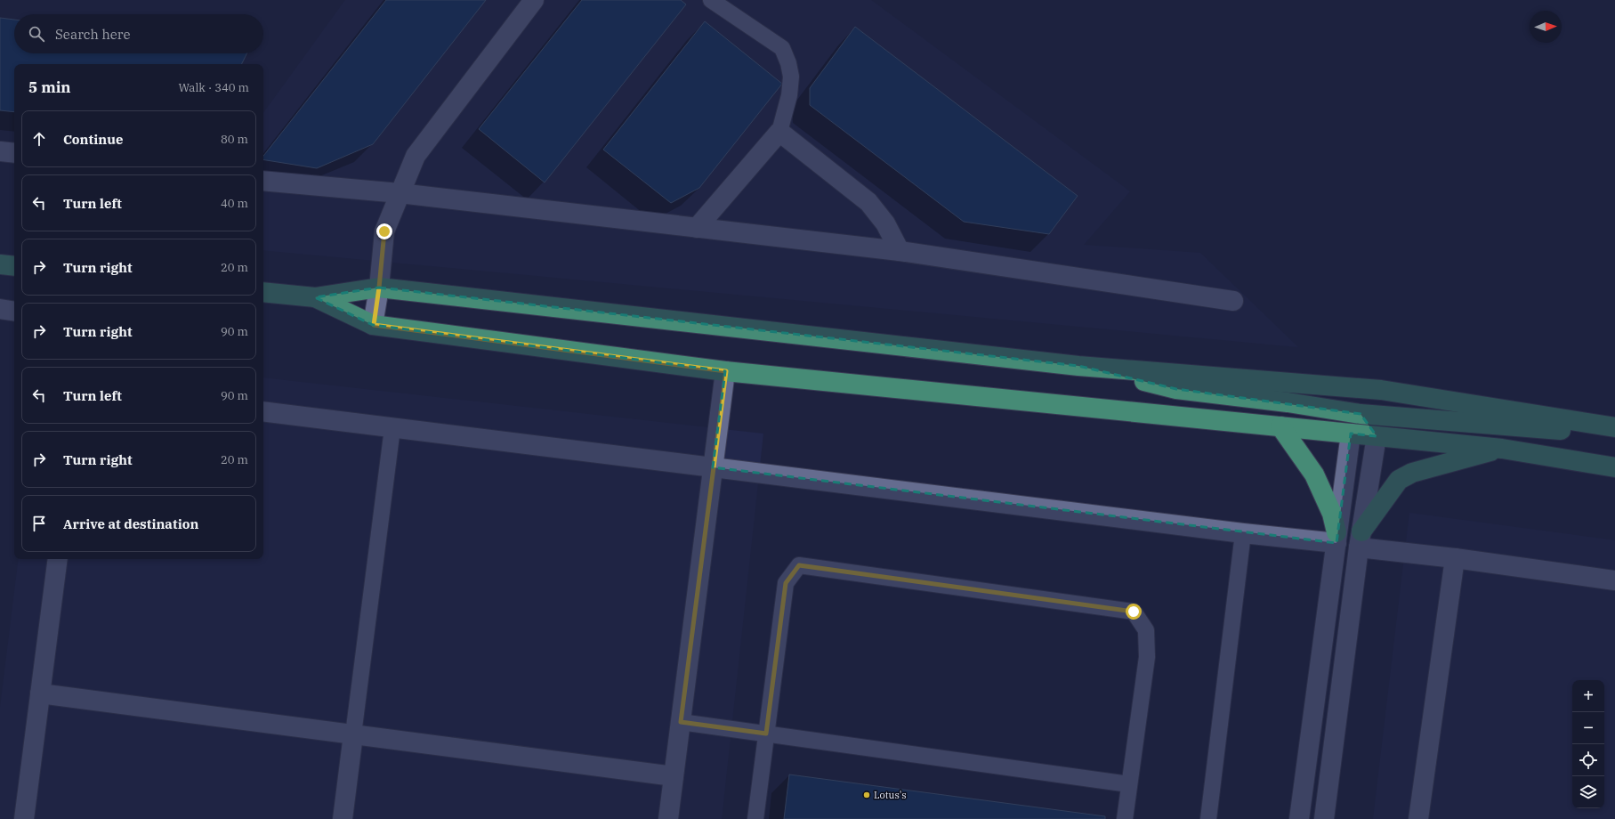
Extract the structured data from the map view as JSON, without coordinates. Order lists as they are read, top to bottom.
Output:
{
  "places": ["Lotus's"],
  "north": "right",
  "page": {
    "search": "Search here",
    "heading": ["5 min", "Walk · 340 m"],
    "list": [
      ["Continue", "80 m"],
      ["Turn left", "40 m"],
      ["Turn right", "20 m"],
      ["Turn right", "90 m"],
      ["Turn left", "90 m"],
      ["Turn right", "20 m"],
      "Arrive at destination"
    ],
    "map_buttons": ["+", "−"]
  }
}
